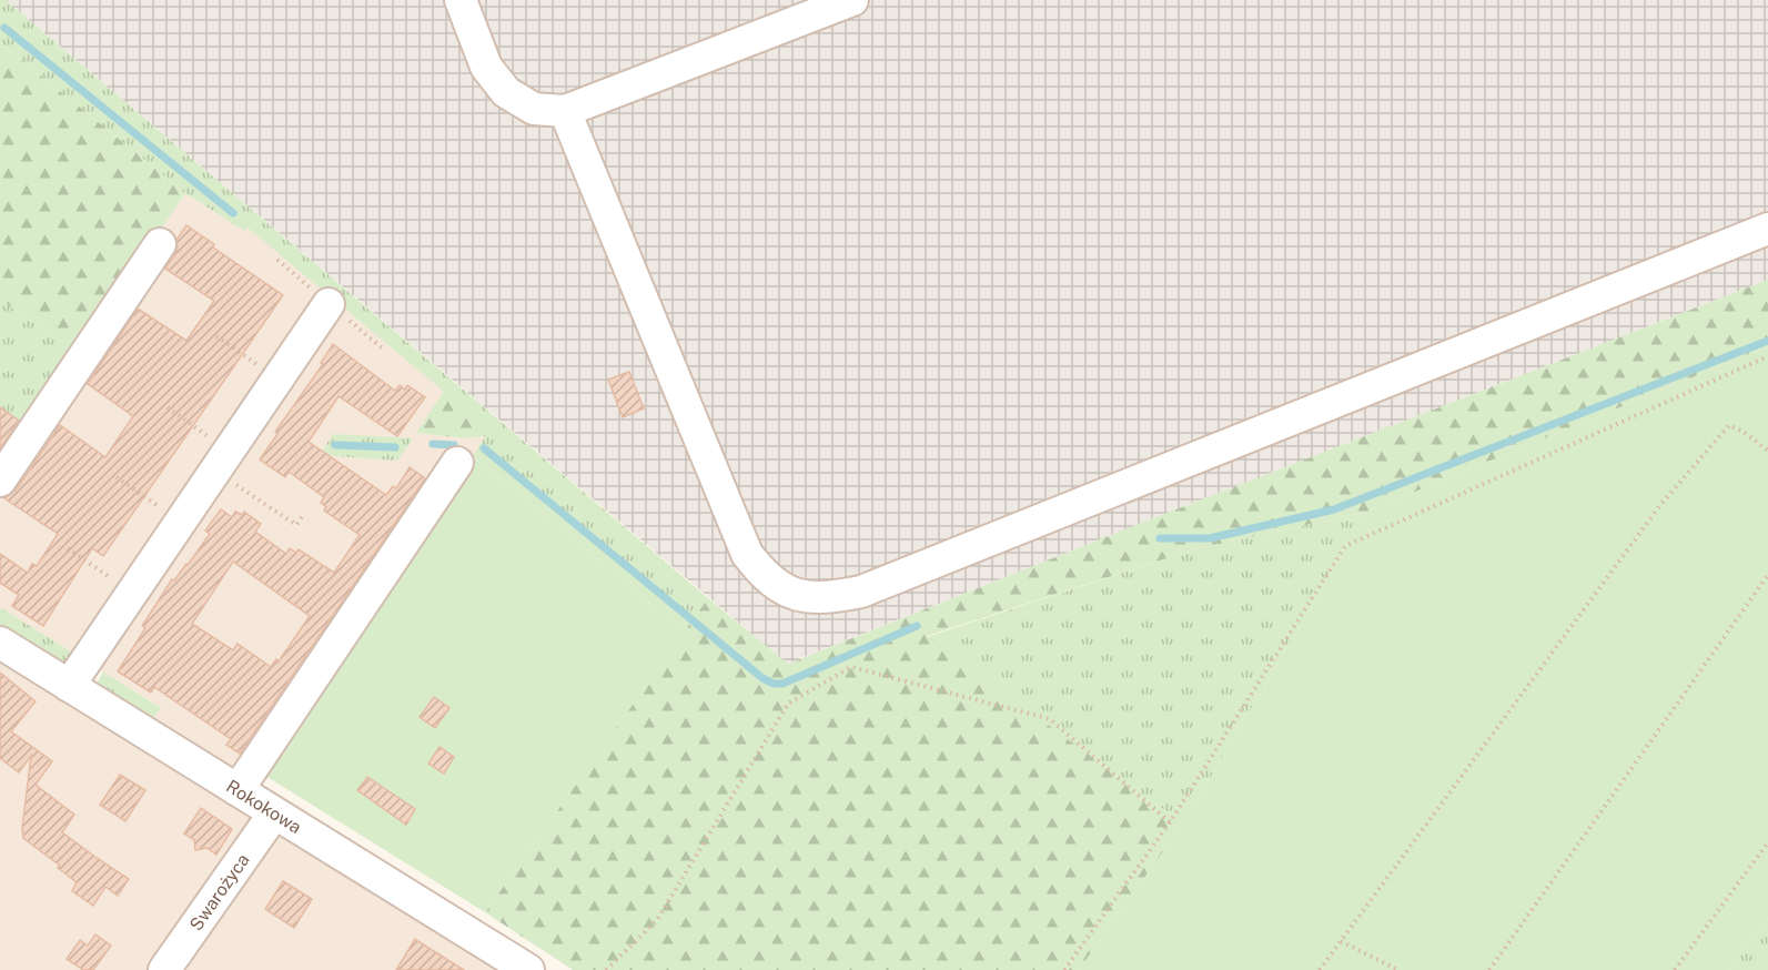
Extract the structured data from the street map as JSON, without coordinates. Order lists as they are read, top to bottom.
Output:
{
  "streets": {
    "street": ["Rokokowa", "Swarożyca"]
  },
  "crossings": [
    ["Rokokowa", "Swarożyca"]
  ]
}
